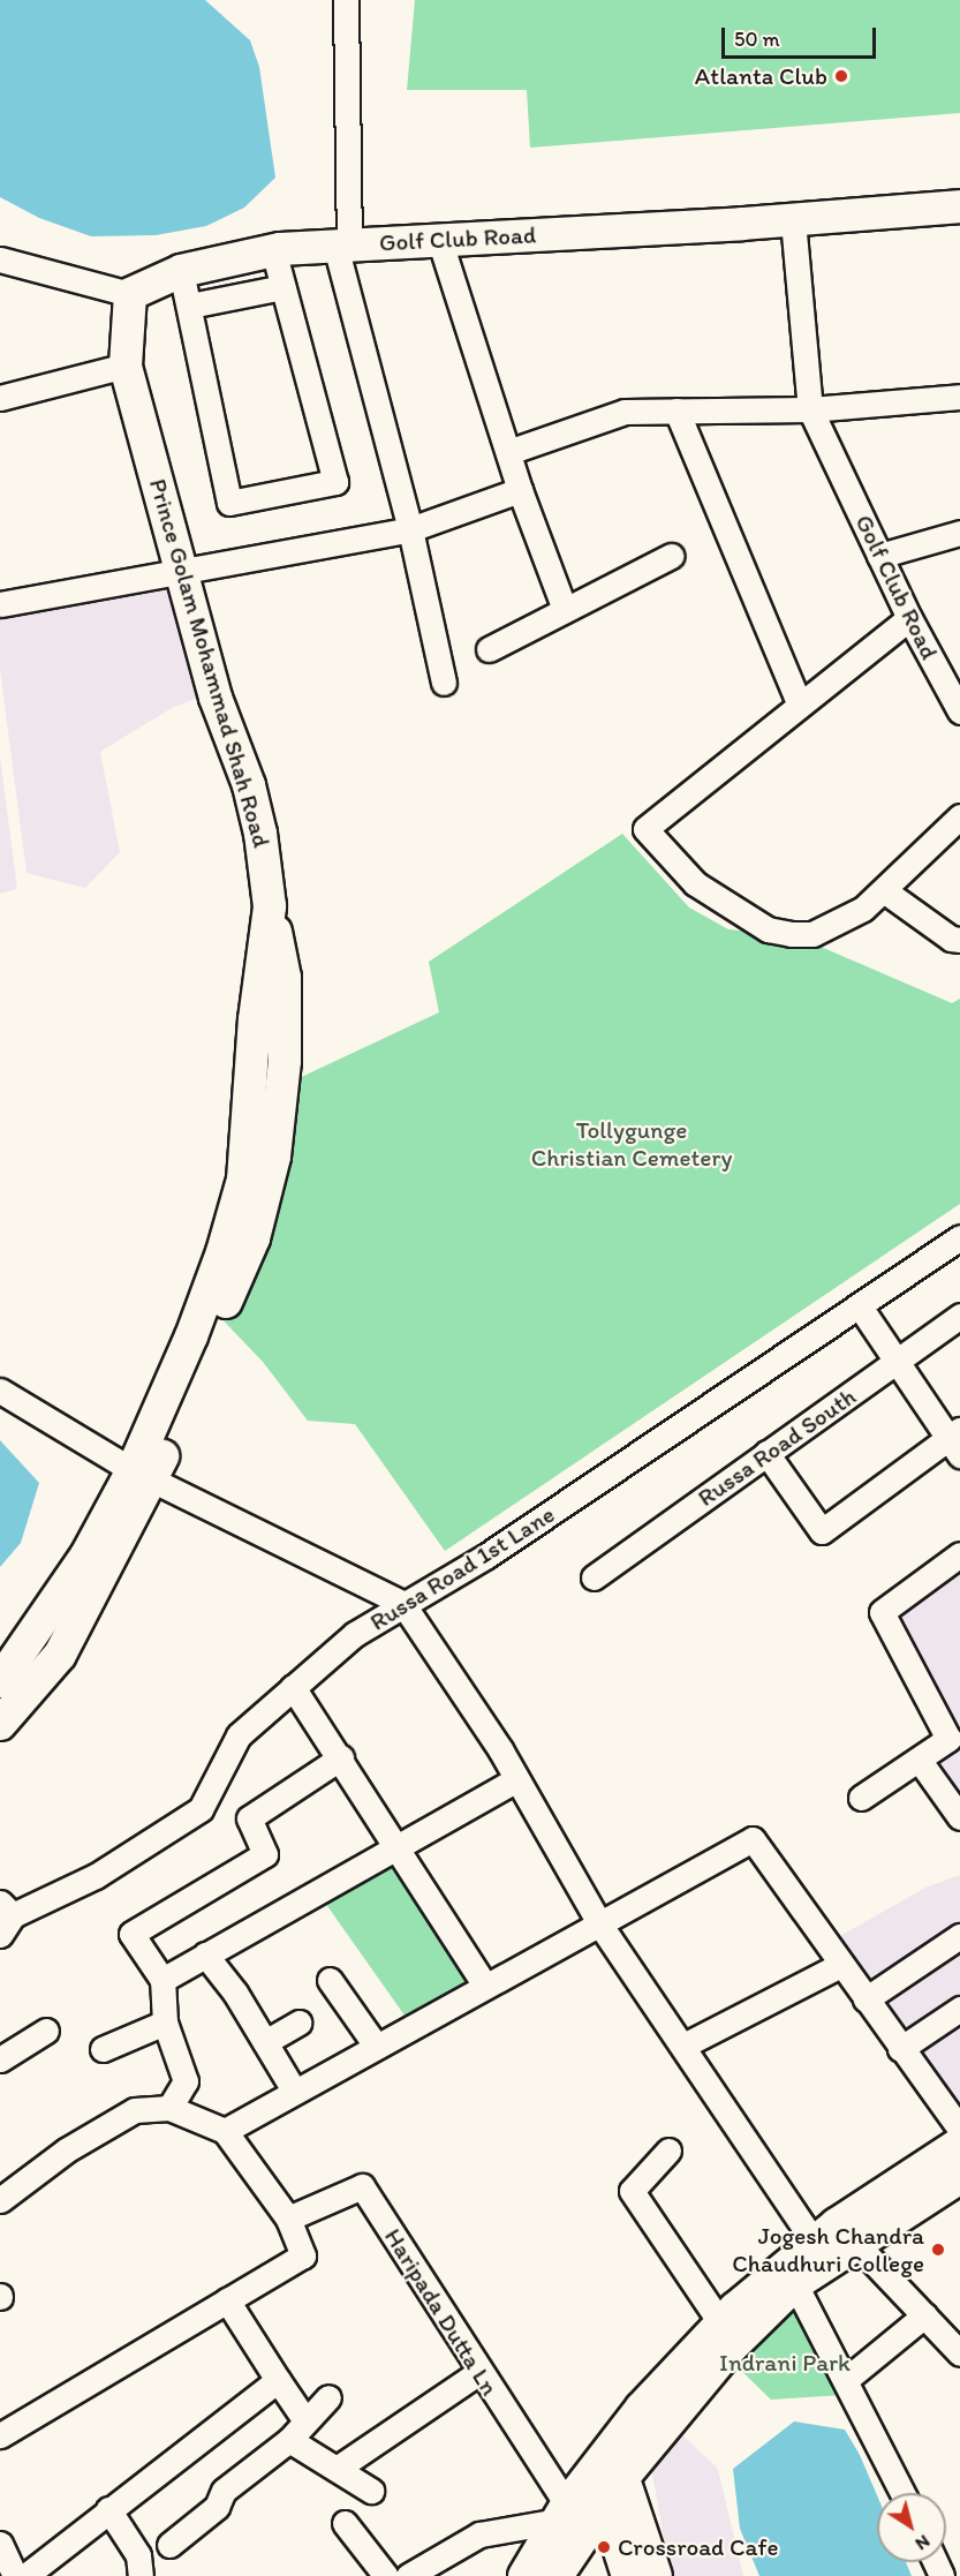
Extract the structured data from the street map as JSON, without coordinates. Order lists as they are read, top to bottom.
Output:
{
  "streets": {
    "street": [
      "Golf Club Road",
      "Prince Golam Mohammad Shah Road",
      "Russa Road South",
      "Russa Road 1st Lane",
      "Haripada Dutta Ln"
    ]
  },
  "crossings": [
    ["Golf Club Road", "Prince Golam Mohammad Shah Road"]
  ],
  "parks": ["Tollygunge Christian Cemetery", "Indrani Park"],
  "places": ["Atlanta Club", "Jogesh Chandra Chaudhuri College", "Crossroad Cafe"],
  "scale_bar": "50 m",
  "north": "bottom right"
}
